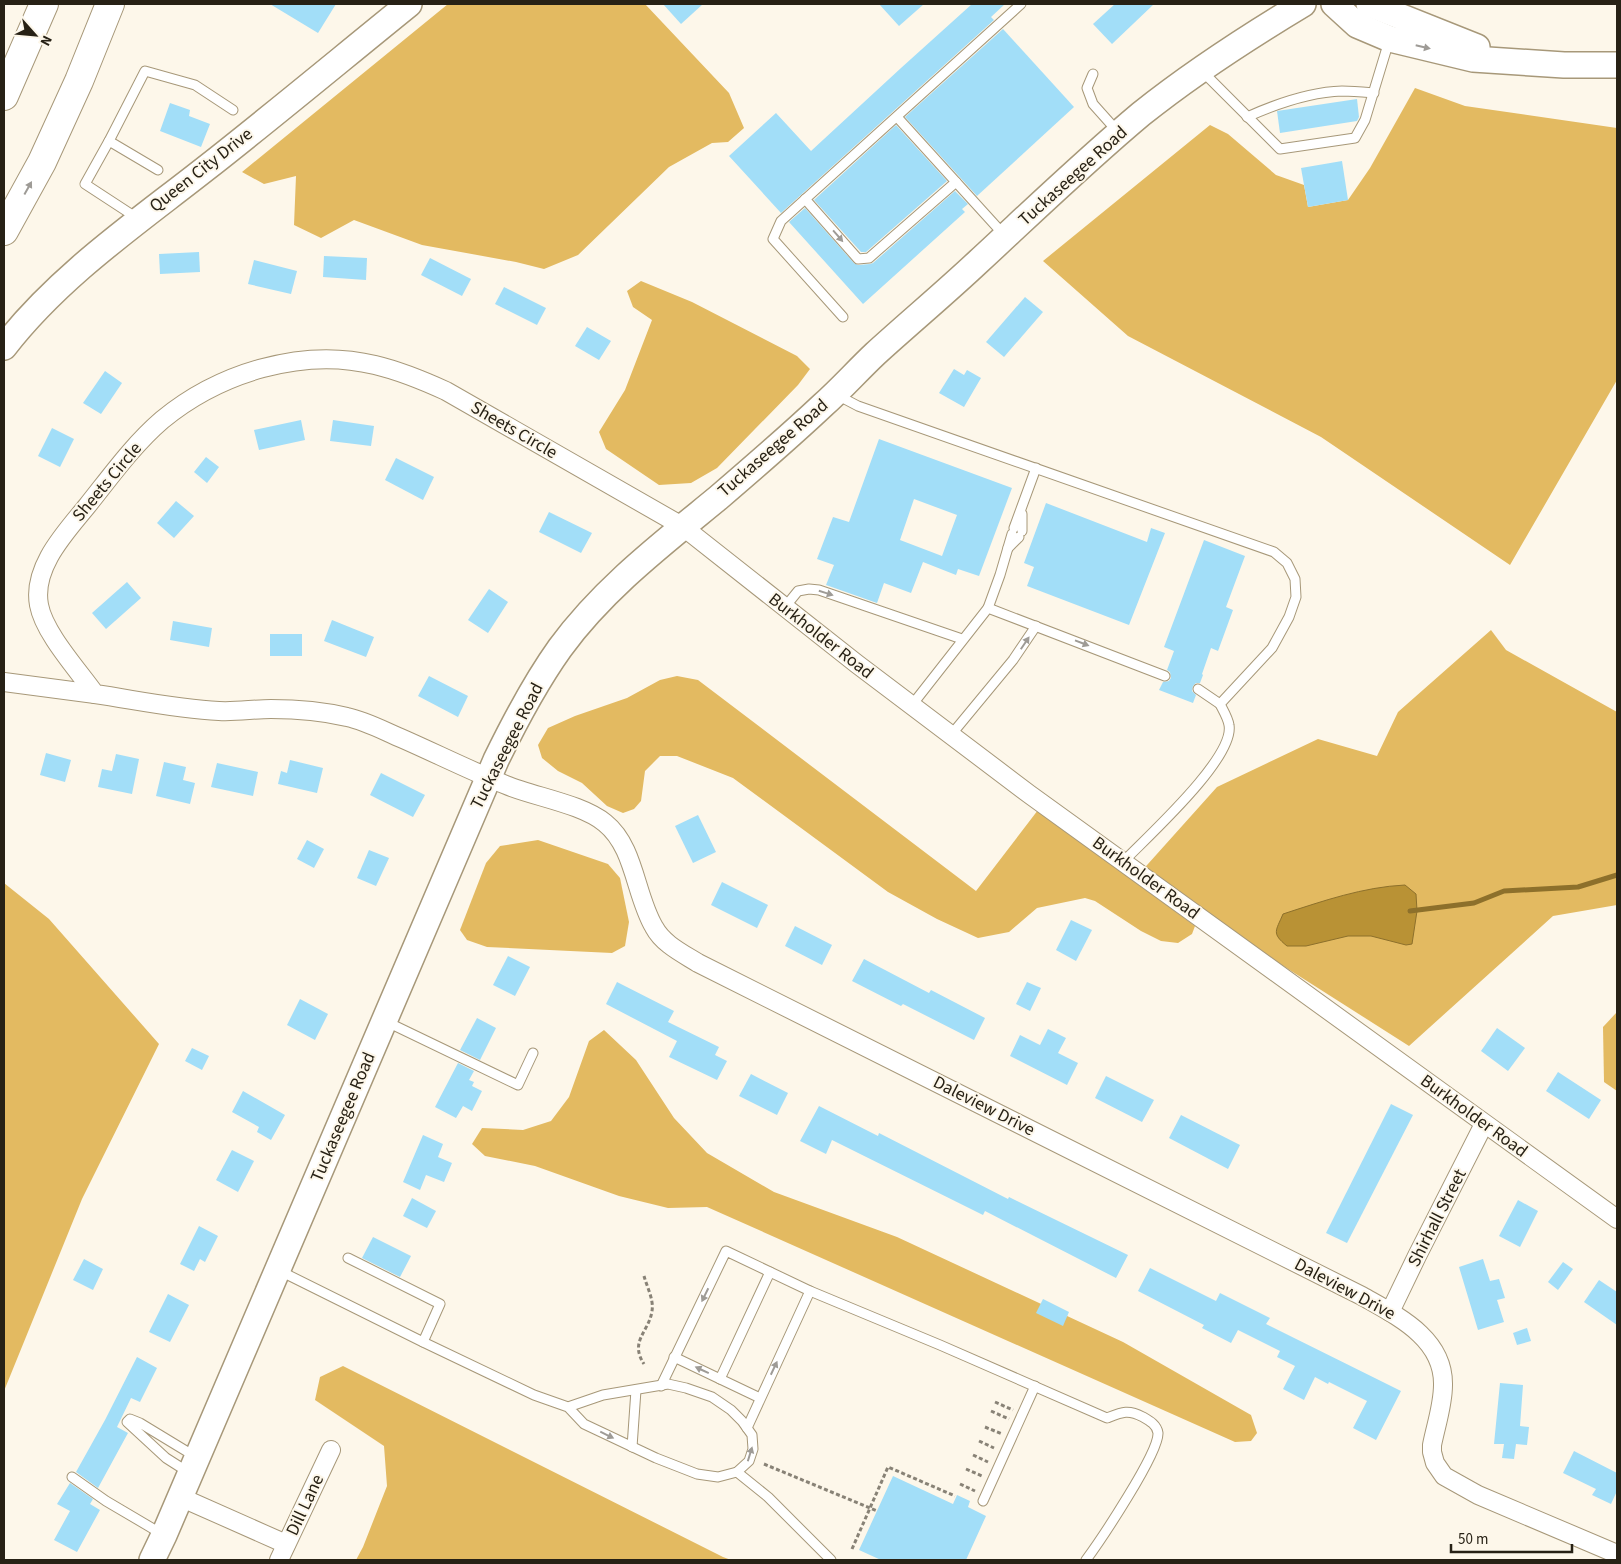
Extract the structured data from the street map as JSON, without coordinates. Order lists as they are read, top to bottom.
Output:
{
  "streets": {
    "street": [
      "Queen City Drive",
      "Tuckaseegee Road",
      "Sheets Circle",
      "Burkholder Road",
      "Daleview Drive",
      "Shirhall Street",
      "Dill Lane"
    ]
  },
  "crossings": [
    ["Tuckaseegee Road", "Sheets Circle"],
    ["Tuckaseegee Road", "Burkholder Road"],
    ["Tuckaseegee Road", "Daleview Drive"],
    ["Sheets Circle", "Burkholder Road"],
    ["Burkholder Road", "Shirhall Street"],
    ["Daleview Drive", "Shirhall Street"]
  ],
  "scale_bar": "50 m",
  "north": "bottom right"
}
